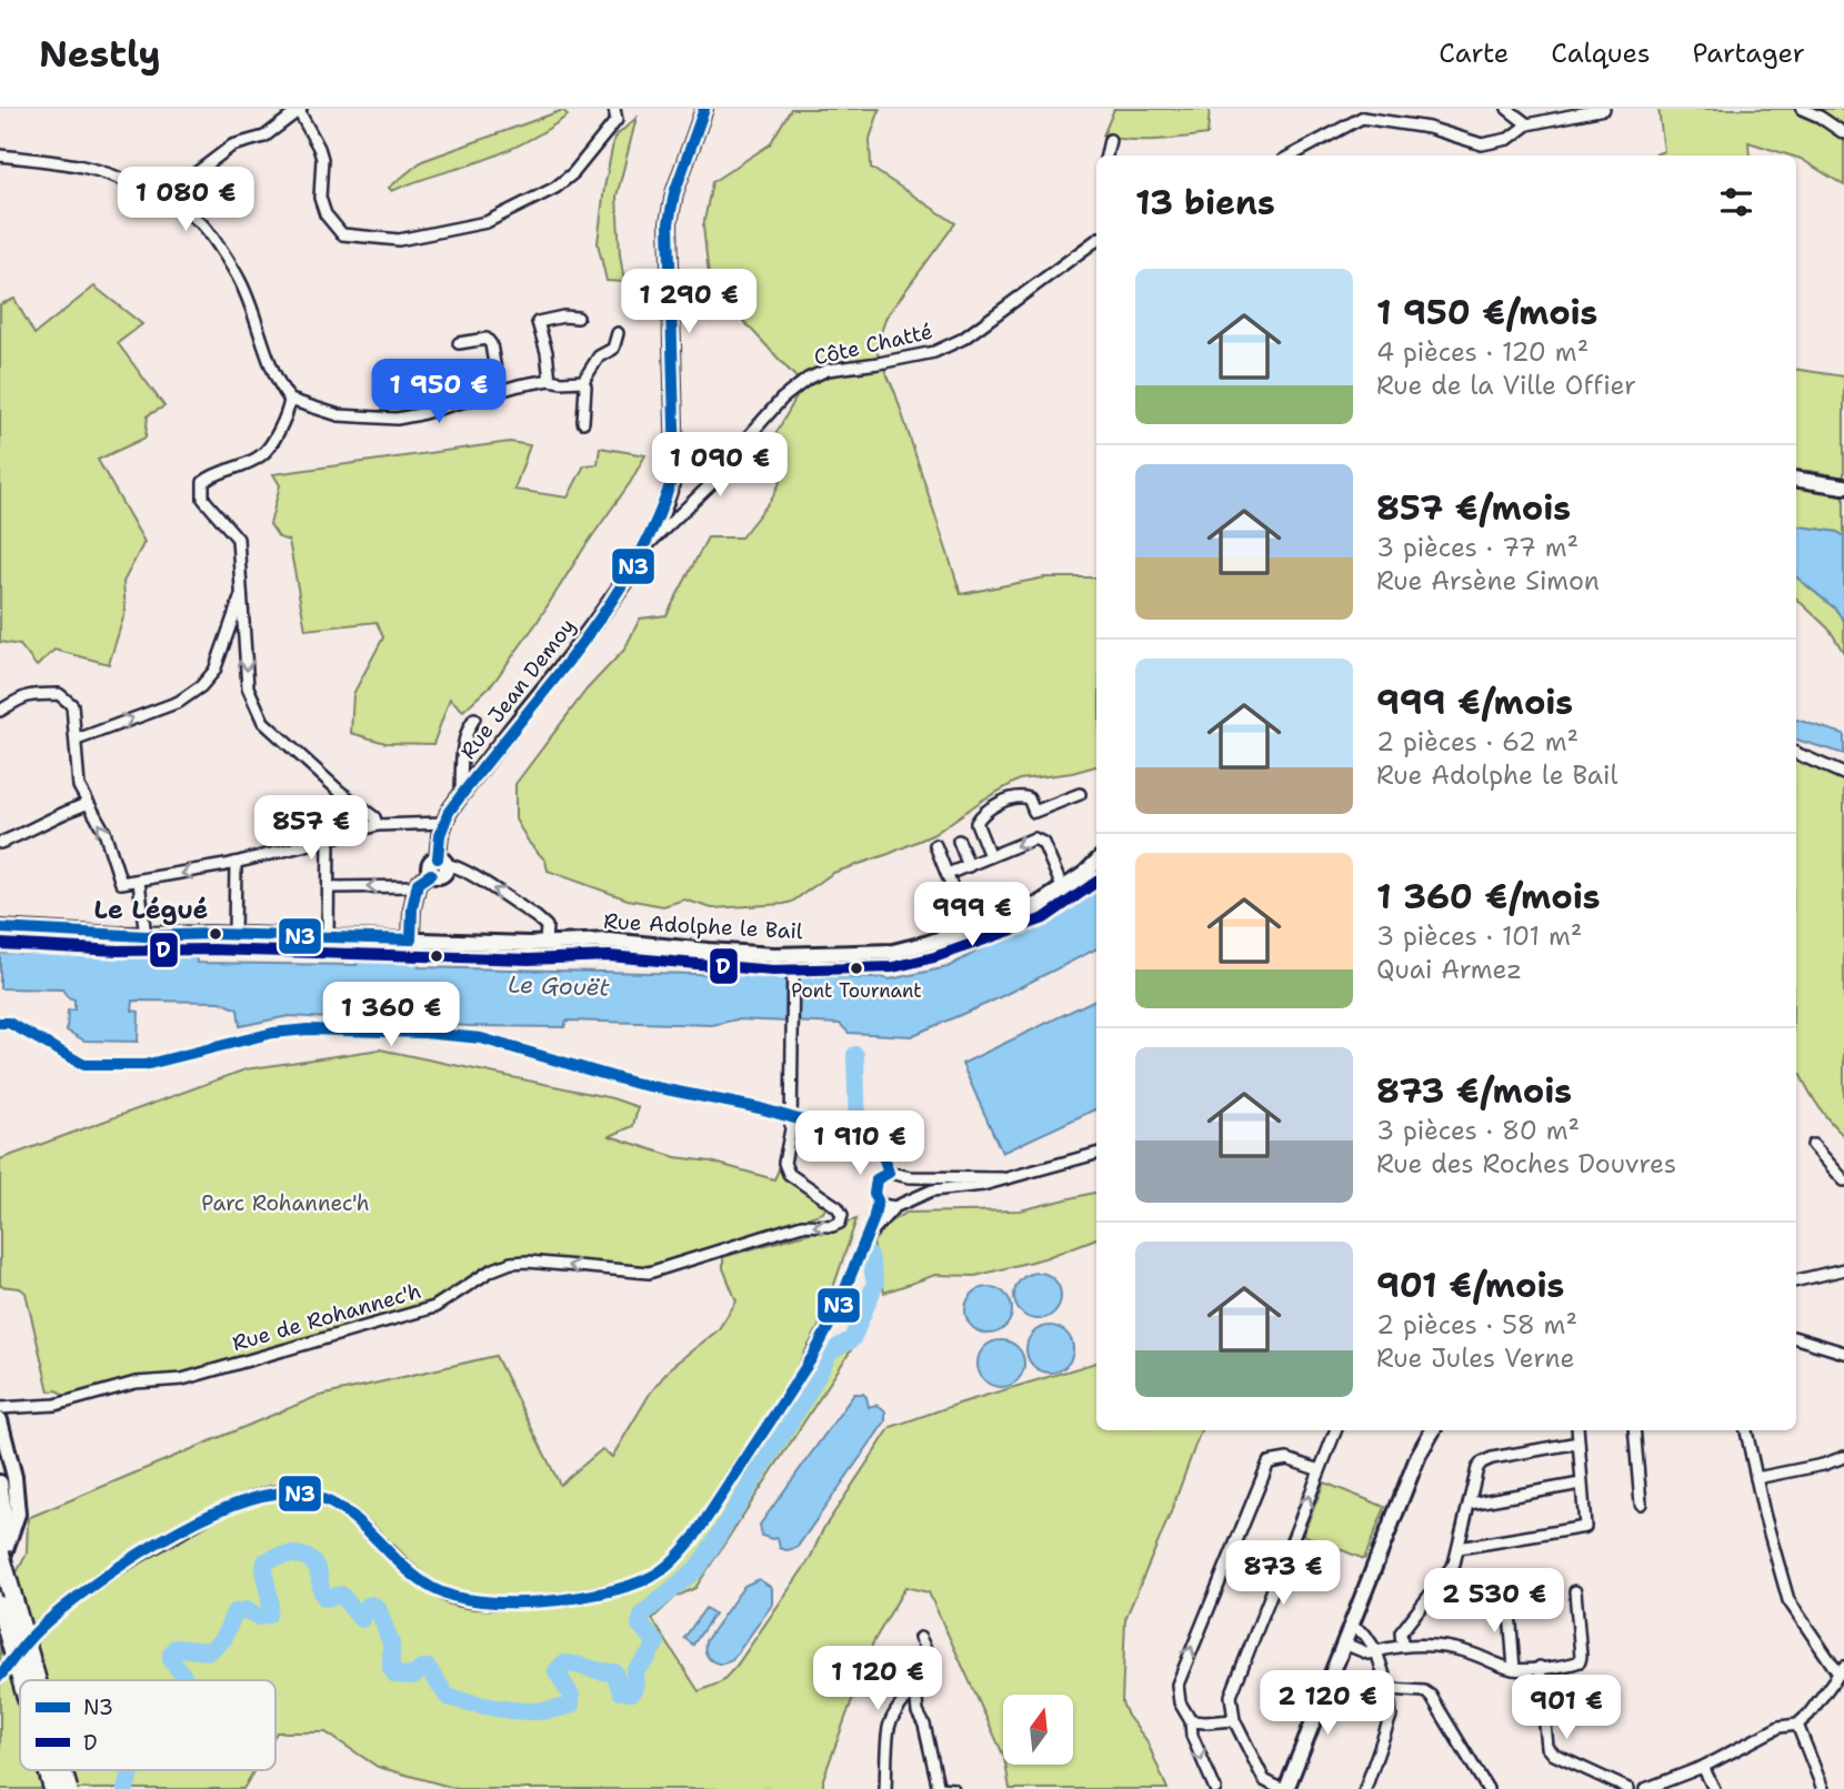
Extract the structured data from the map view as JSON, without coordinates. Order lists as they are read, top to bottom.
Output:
{
  "streets": {
    "street": [
      "Côte Chatté",
      "Rue Jean Demoy",
      "Rue Adolphe le Bail",
      "Rue de Rohannec'h"
    ]
  },
  "crossings": [
    ["Côte Chatté", "Rue Jean Demoy"]
  ],
  "one_way": ["Rue de Rohannec'h"],
  "districts": ["Le Légué"],
  "water": ["Le Gouët"],
  "parks": ["Parc Rohannec'h"],
  "places": ["Pont Tournant"],
  "lines": ["transit line N3", "transit line D"],
  "legend": ["N3", "D"],
  "north": "top",
  "page": {
    "header": "Nestly",
    "nav": ["Carte", "Calques", "Partager"],
    "heading": "13 biens",
    "price": [
      "1 080 €",
      "1 290 €",
      "1 950 €",
      "1 090 €",
      "857 €",
      "999 €",
      "1 360 €",
      "1 910 €",
      "873 €",
      "2 530 €",
      "1 120 €",
      "2 120 €",
      "901 €"
    ],
    "list": [
      {
        "name": "1 950 €/mois",
        "note": "4 pièces · 120 m² · Rue de la Ville Offier"
      },
      {
        "name": "857 €/mois",
        "note": "3 pièces · 77 m² · Rue Arsène Simon"
      },
      {
        "name": "999 €/mois",
        "note": "2 pièces · 62 m² · Rue Adolphe le Bail"
      },
      {
        "name": "1 360 €/mois",
        "note": "3 pièces · 101 m² · Quai Armez"
      },
      {
        "name": "873 €/mois",
        "note": "3 pièces · 80 m² · Rue des Roches Douvres"
      },
      {
        "name": "901 €/mois",
        "note": "2 pièces · 58 m² · Rue Jules Verne"
      }
    ]
  }
}
